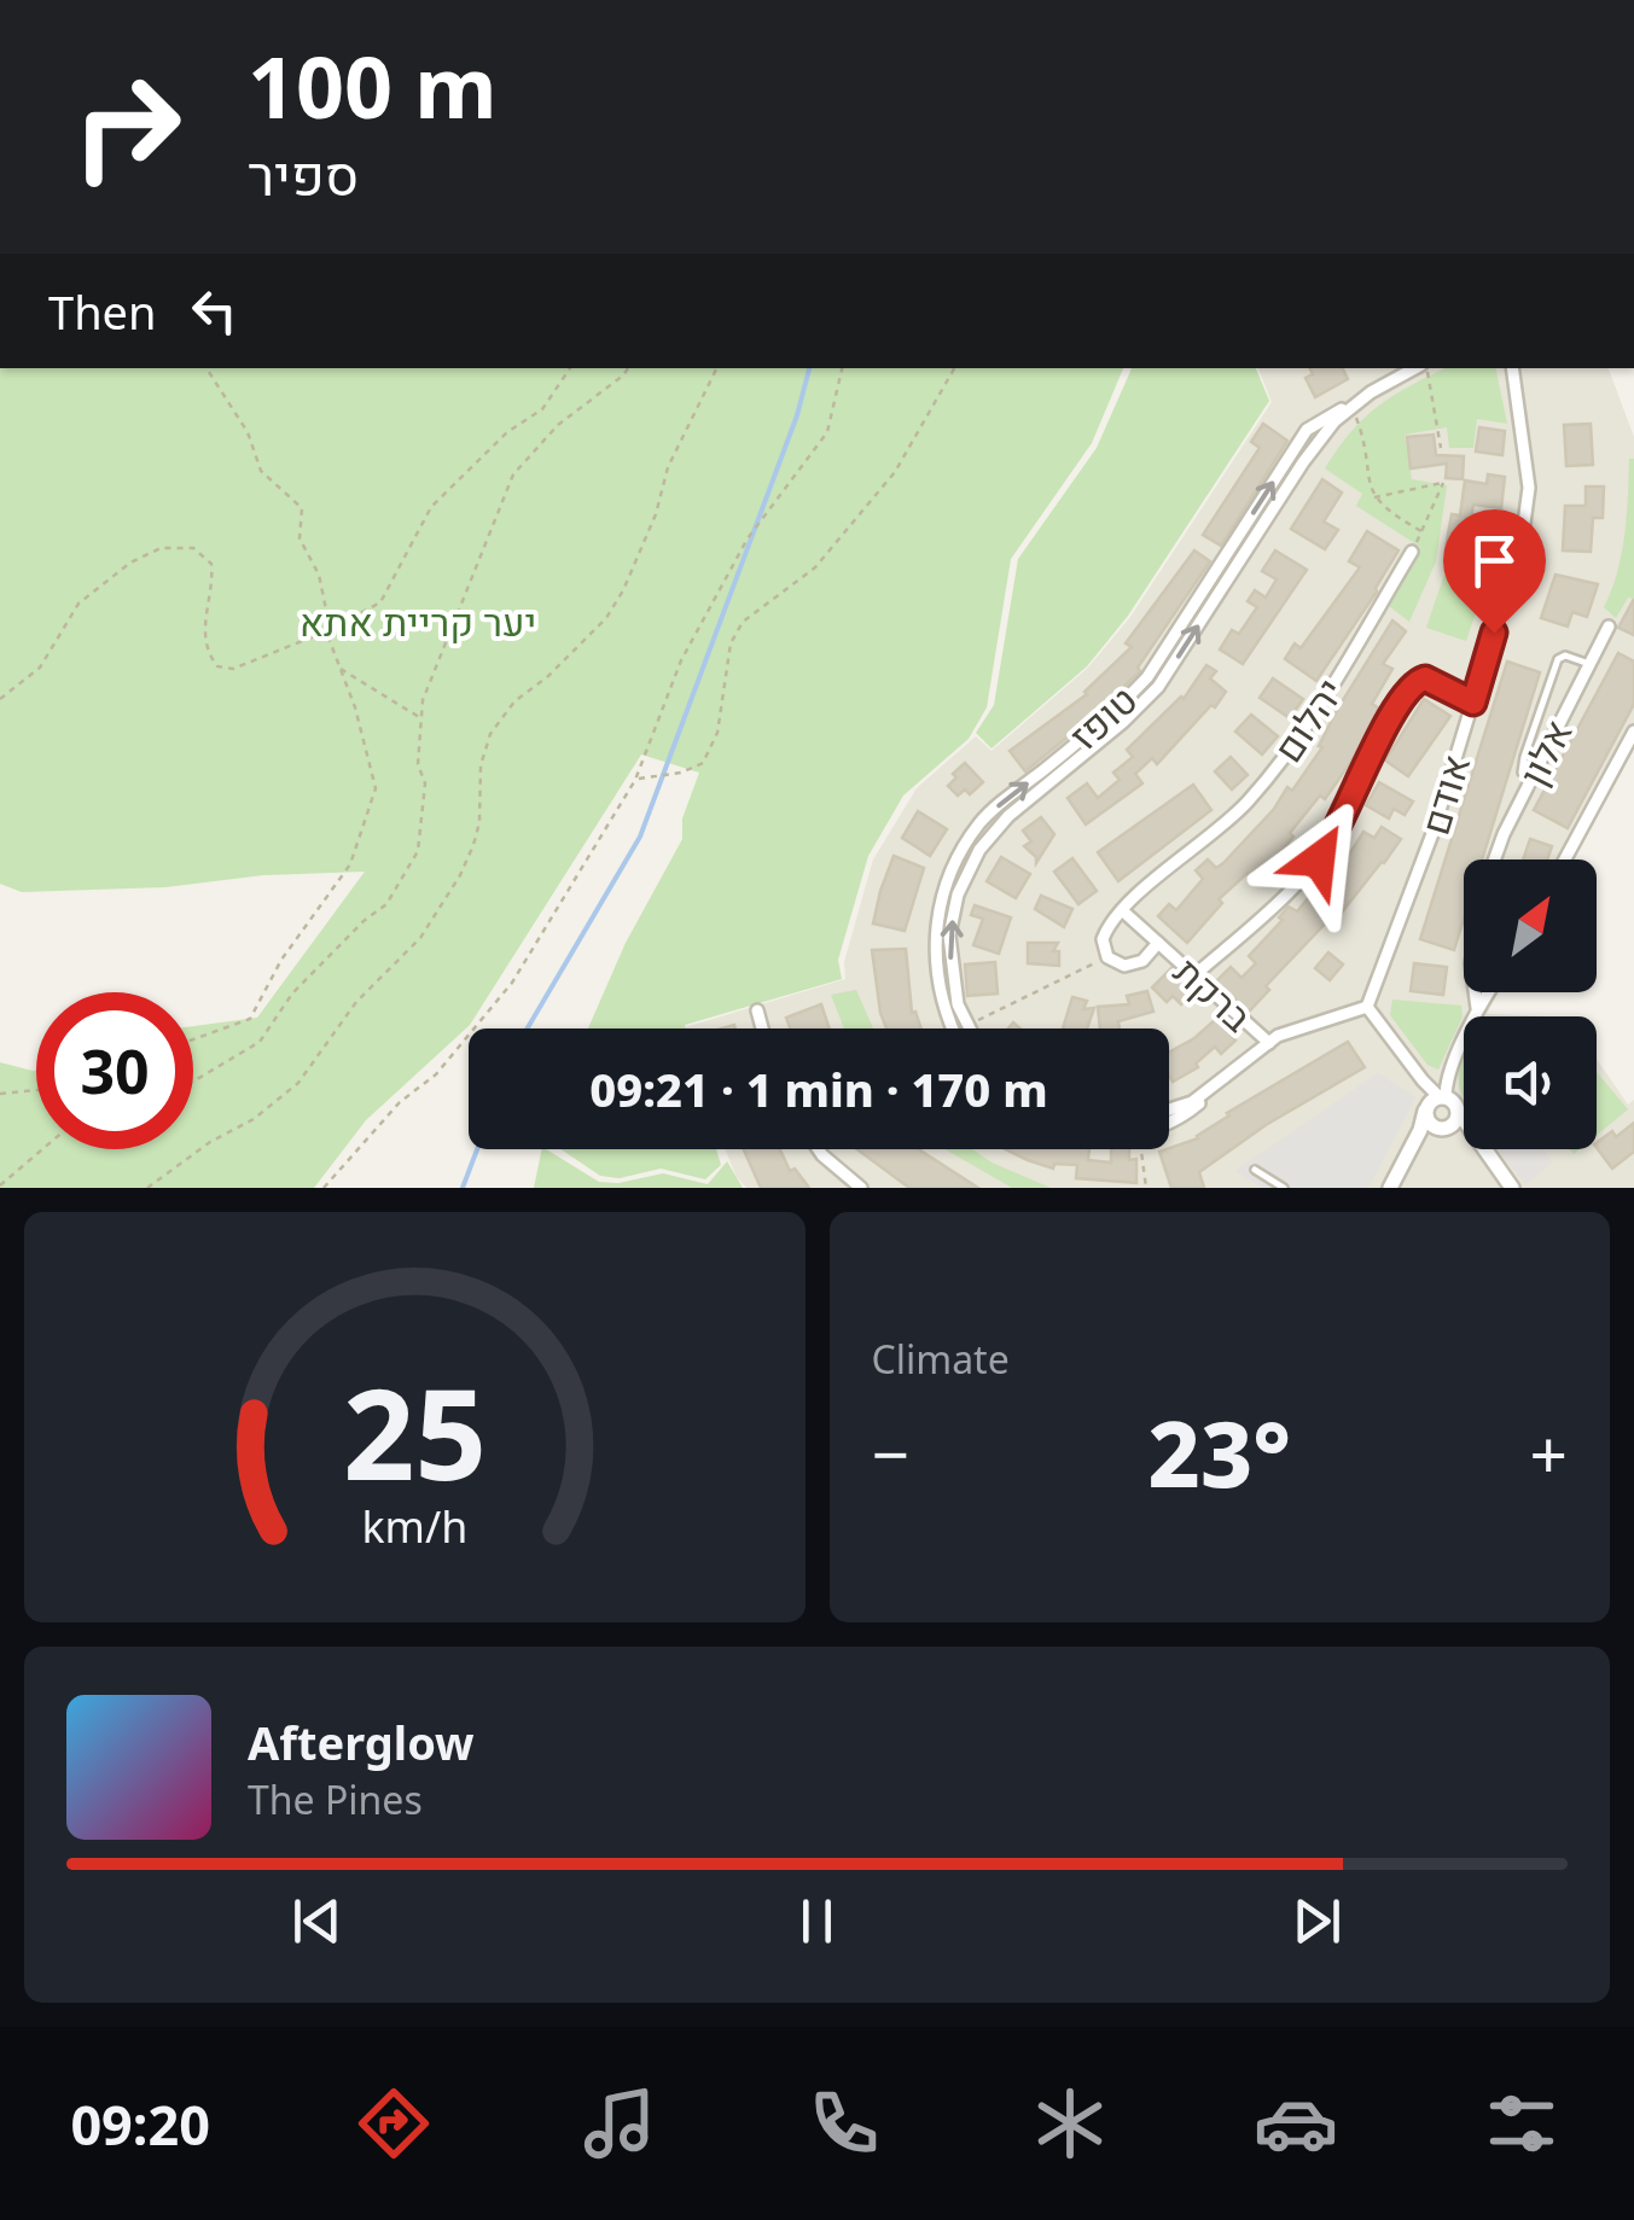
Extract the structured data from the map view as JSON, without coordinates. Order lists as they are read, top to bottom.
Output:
{
  "streets": {
    "street": [
      "טופז",
      "יהלום",
      "אלון",
      "אודם",
      "ברקת"
    ]
  },
  "one_way": ["טופז"],
  "parks": ["יער קריית אתא"],
  "north": "top right",
  "page": {
    "turn": ["100 m", "ספיר"],
    "then": "Then",
    "limit": "30",
    "trip": "09:21 · 1 min · 170 m",
    "tile": "Climate",
    "heat": ["−", "23°", "+"],
    "song": ["Afterglow", "The Pines"],
    "tabs": "09:20",
    "gauge": ["25", "km/h"]
  }
}
